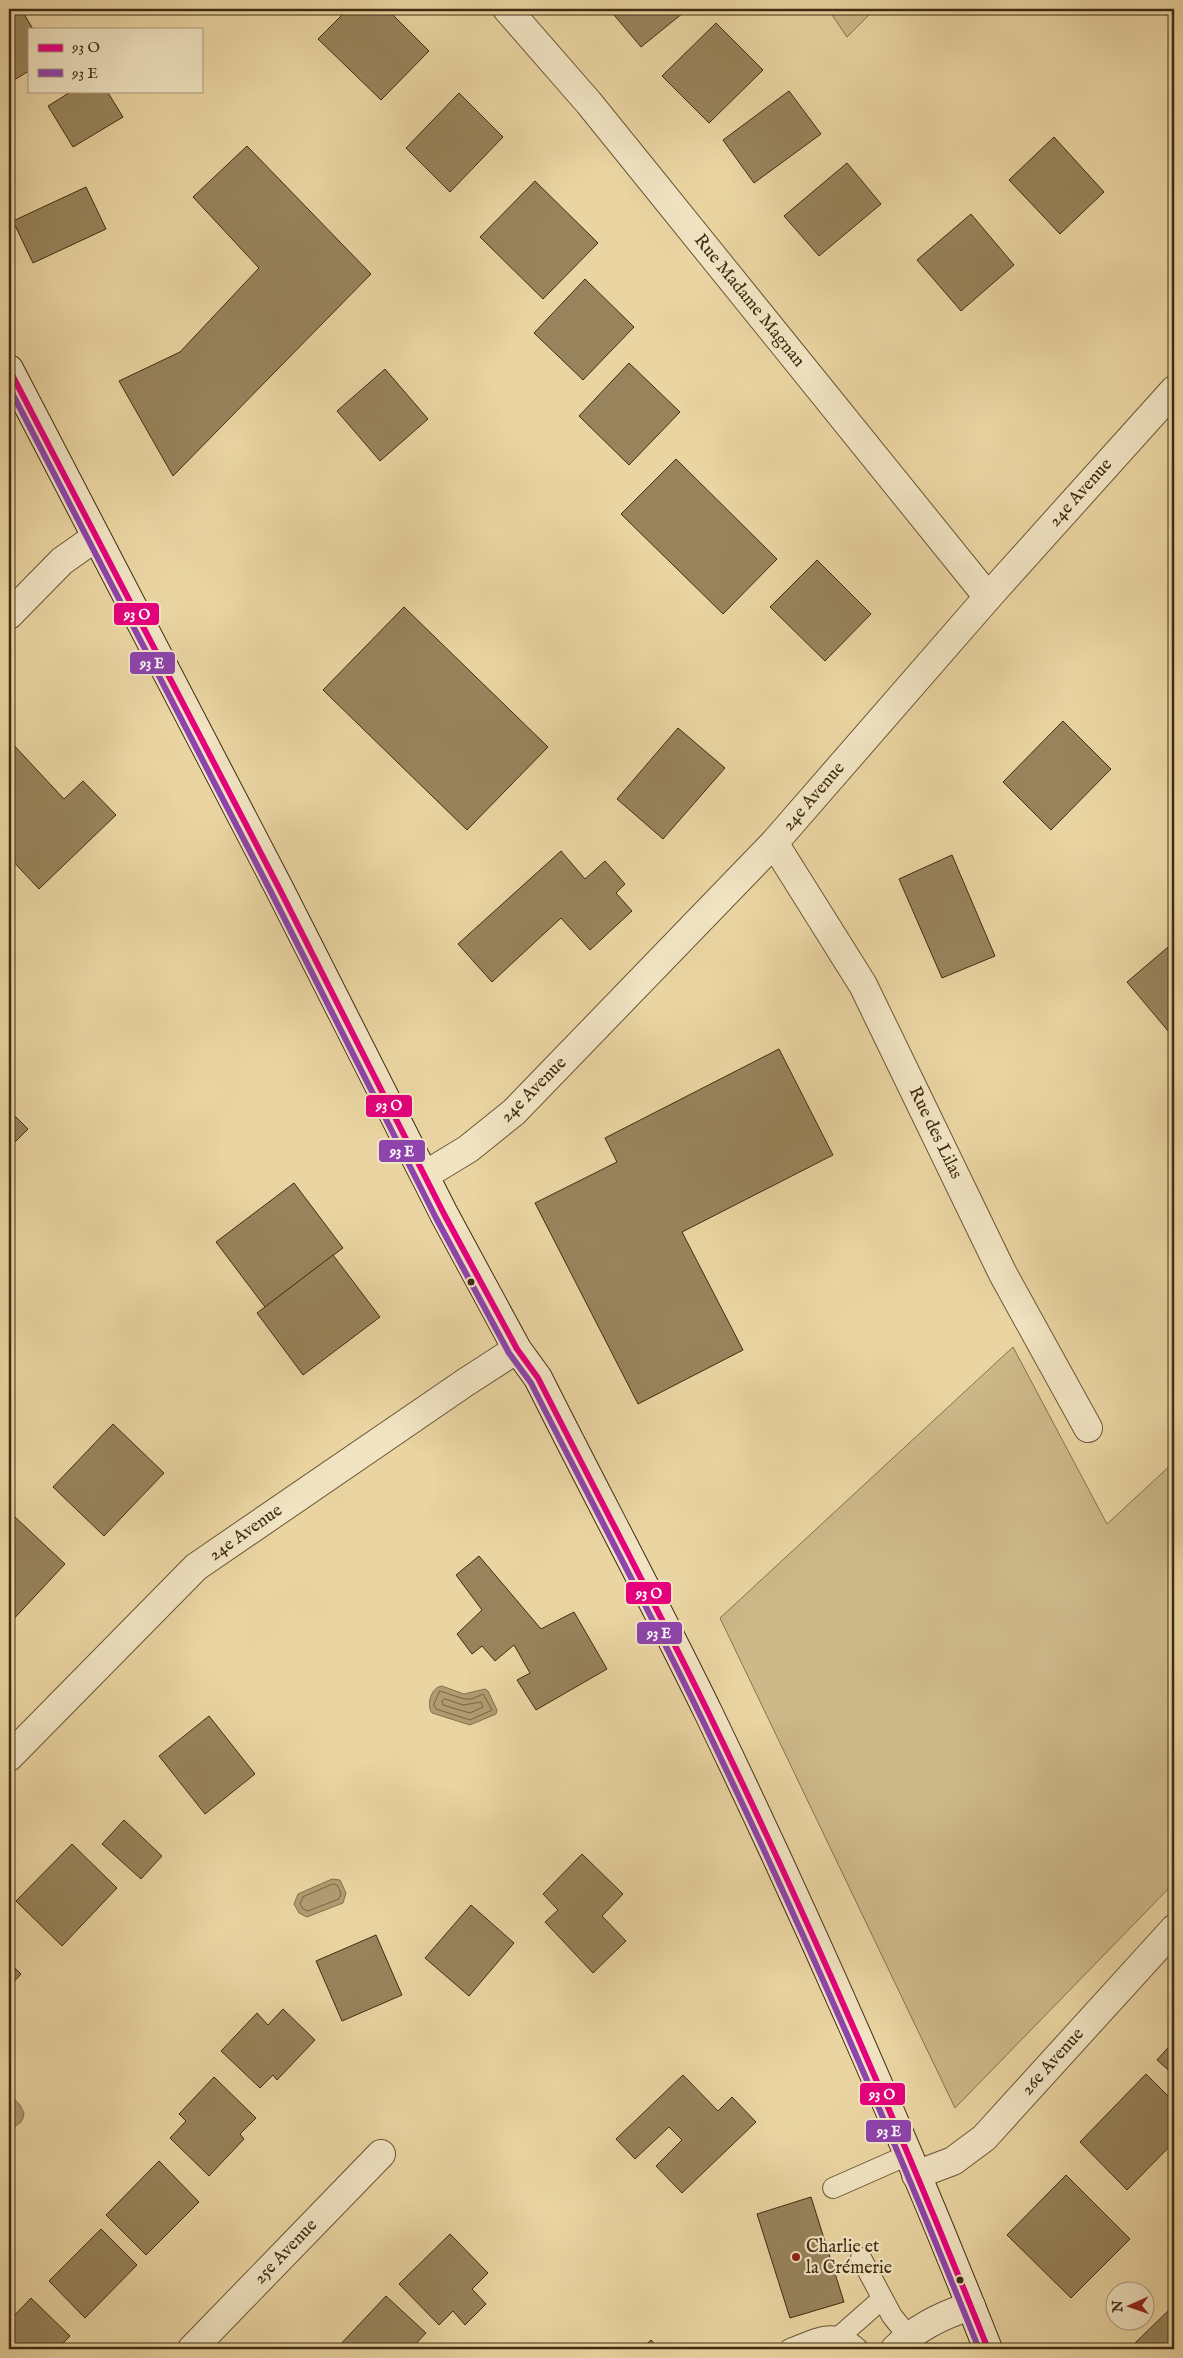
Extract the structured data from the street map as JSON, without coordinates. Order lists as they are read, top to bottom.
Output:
{
  "streets": {
    "street": [
      "Rue Madame Magnan",
      "24e Avenue",
      "Rue des Lilas",
      "26e Avenue",
      "25e Avenue"
    ]
  },
  "crossings": [
    ["Rue Madame Magnan", "24e Avenue"],
    ["24e Avenue", "Rue des Lilas"]
  ],
  "places": ["Charlie et la Crémerie"],
  "legend": ["93 O", "93 E"],
  "north": "left"
}
